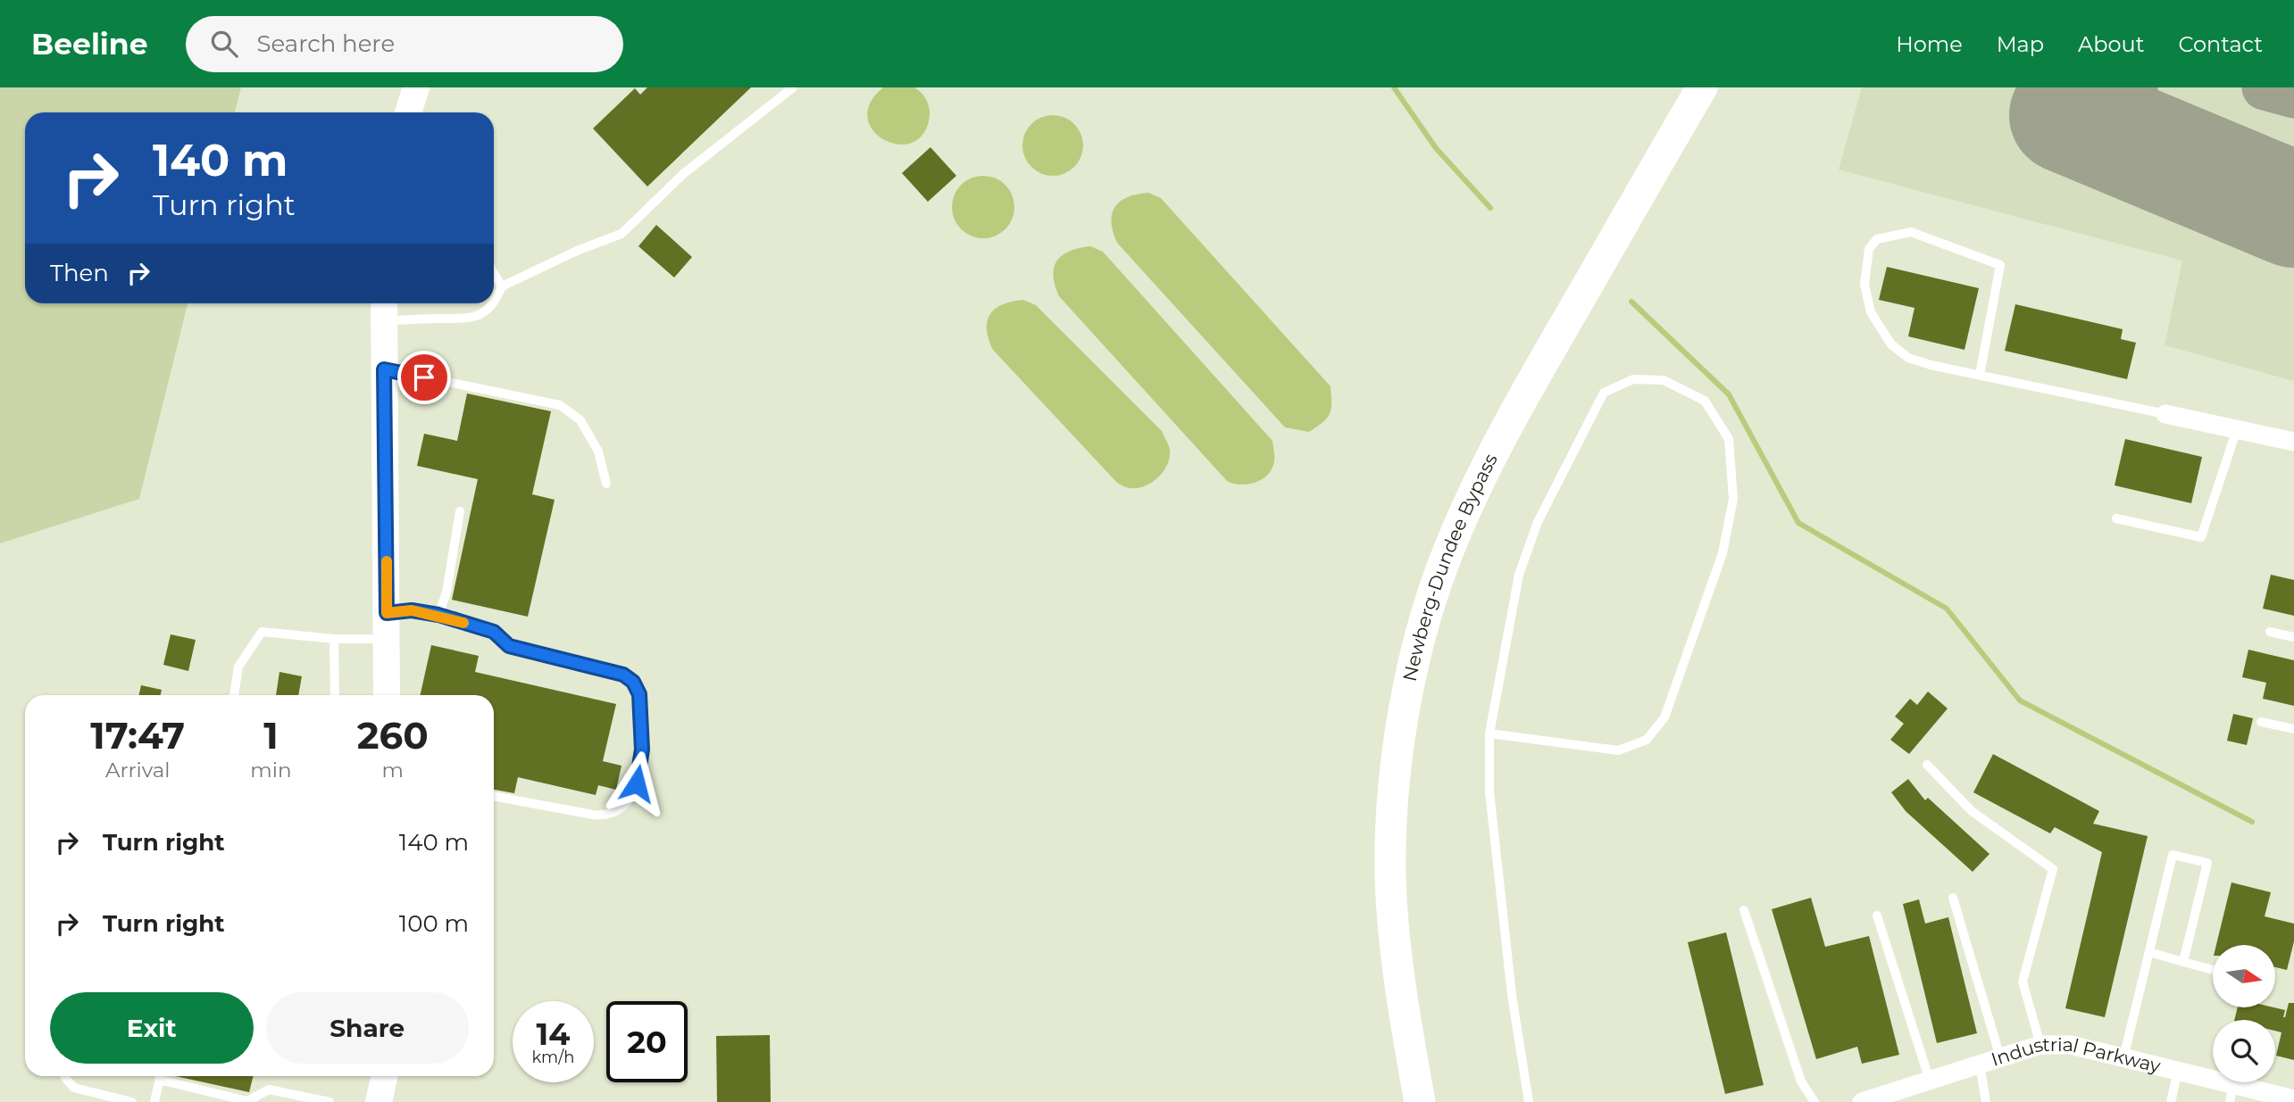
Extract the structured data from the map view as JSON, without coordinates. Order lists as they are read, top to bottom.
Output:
{
  "streets": {
    "highway": ["Newberg-Dundee Bypass"],
    "street": ["Industrial Parkway"]
  },
  "north": "right",
  "page": {
    "header": "Beeline",
    "search": "Search here",
    "nav": [
      "Home",
      "Map",
      "About",
      "Contact"
    ],
    "turn": ["140 m", "Turn right"],
    "then": "Then",
    "eta": [
      "17:47",
      "Arrival",
      "1",
      "min",
      "260",
      "m"
    ],
    "list": [
      {
        "name": "Turn right",
        "value": "140 m"
      },
      {
        "name": "Turn right",
        "value": "100 m"
      }
    ],
    "buttons": ["Exit", "Share"],
    "speed": "14 km/h",
    "limit": "20"
  }
}
